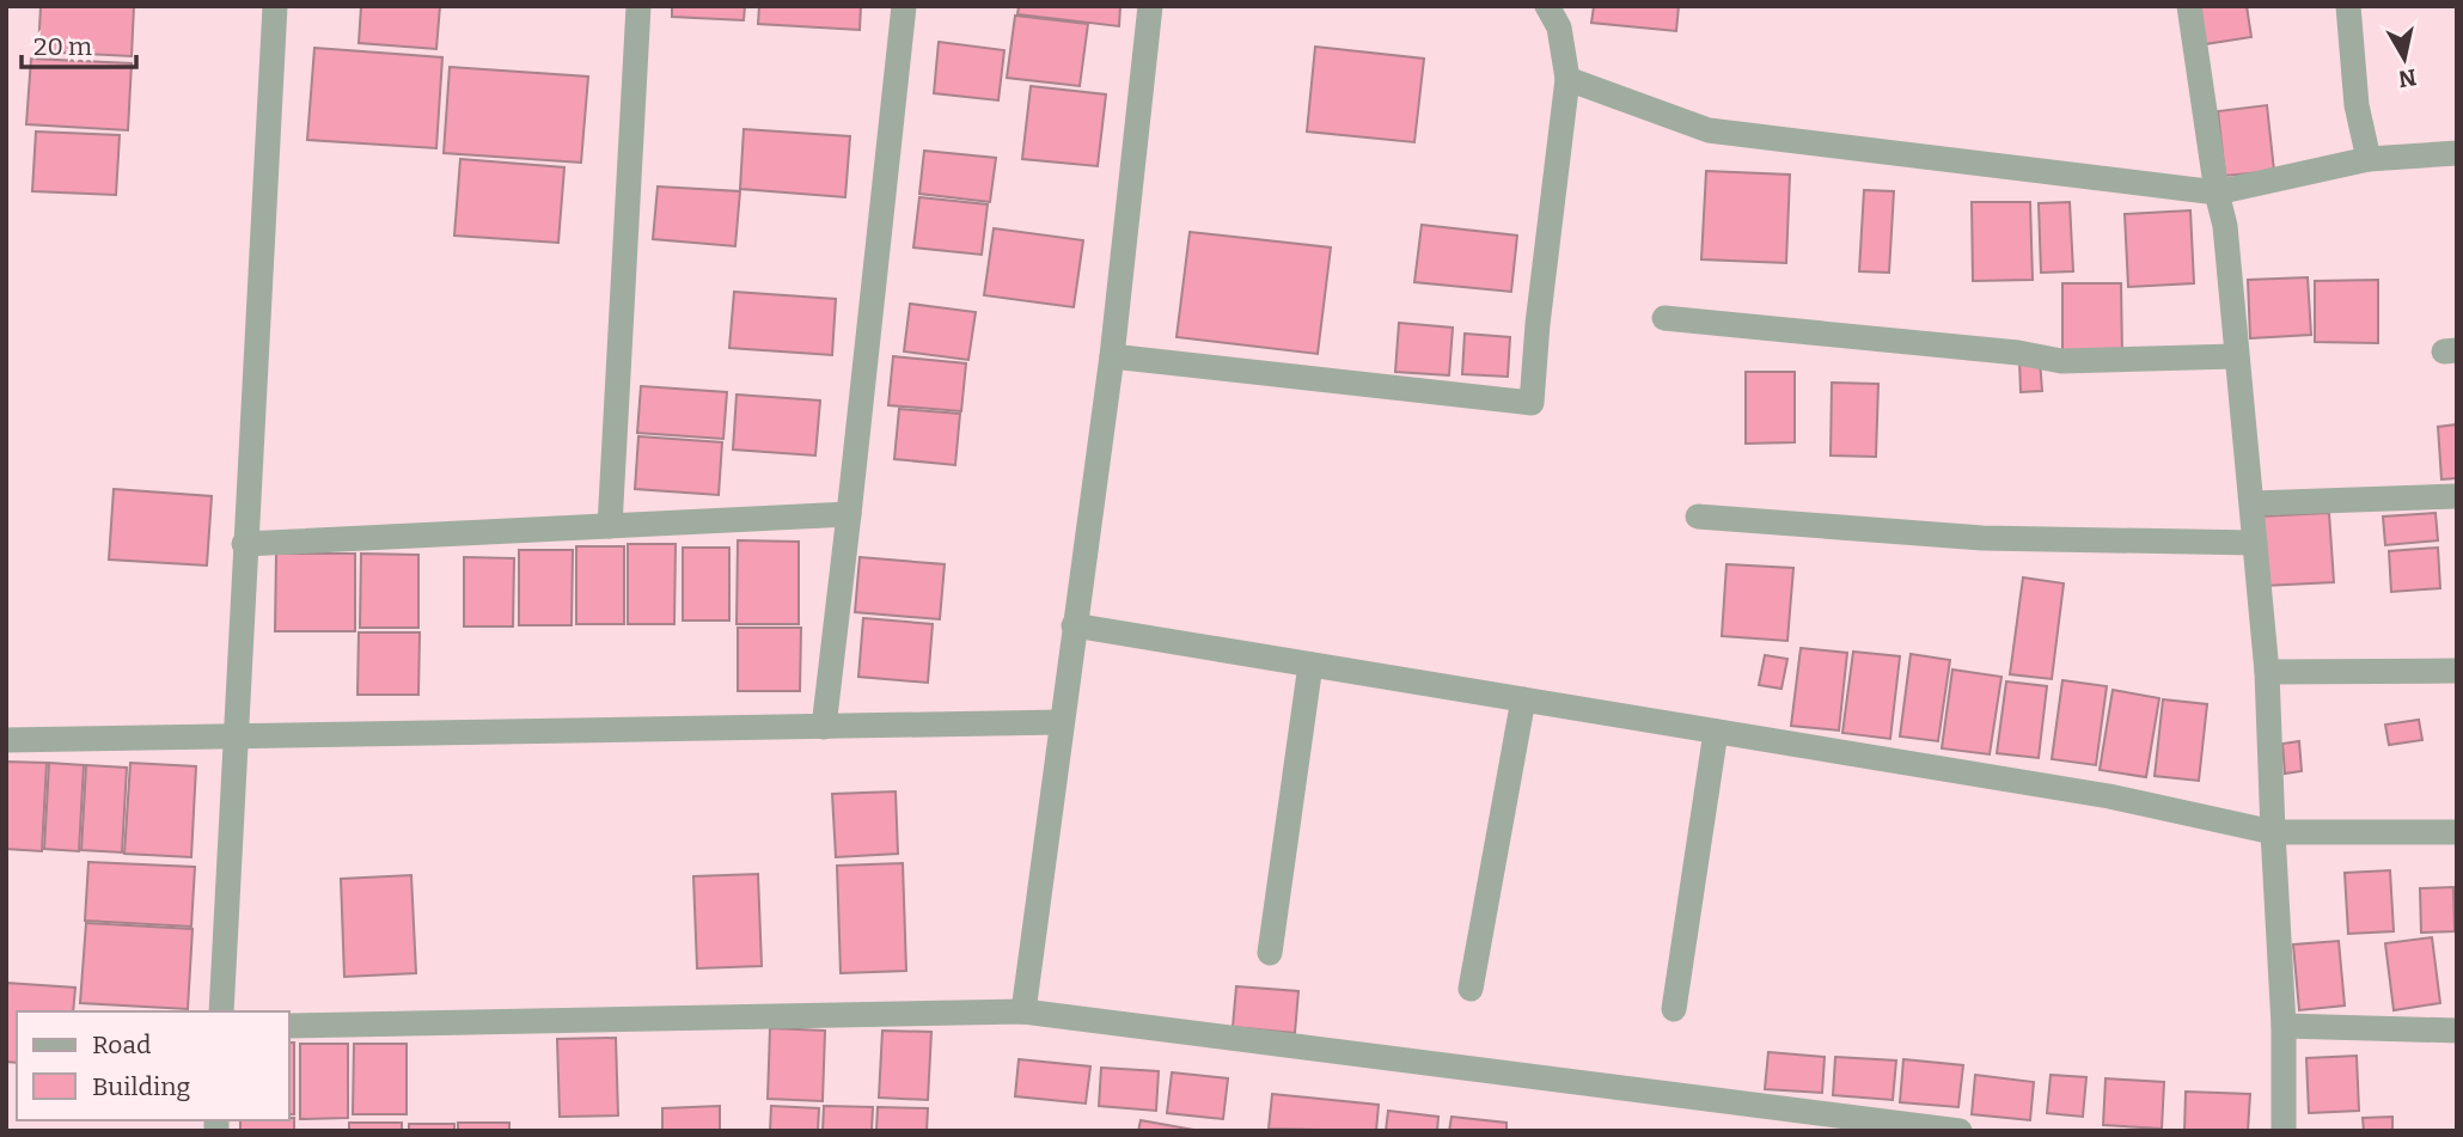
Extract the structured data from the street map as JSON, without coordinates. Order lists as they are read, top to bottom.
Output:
{
  "legend": ["Road", "Building"],
  "scale_bar": "20 m",
  "north": "bottom"
}
